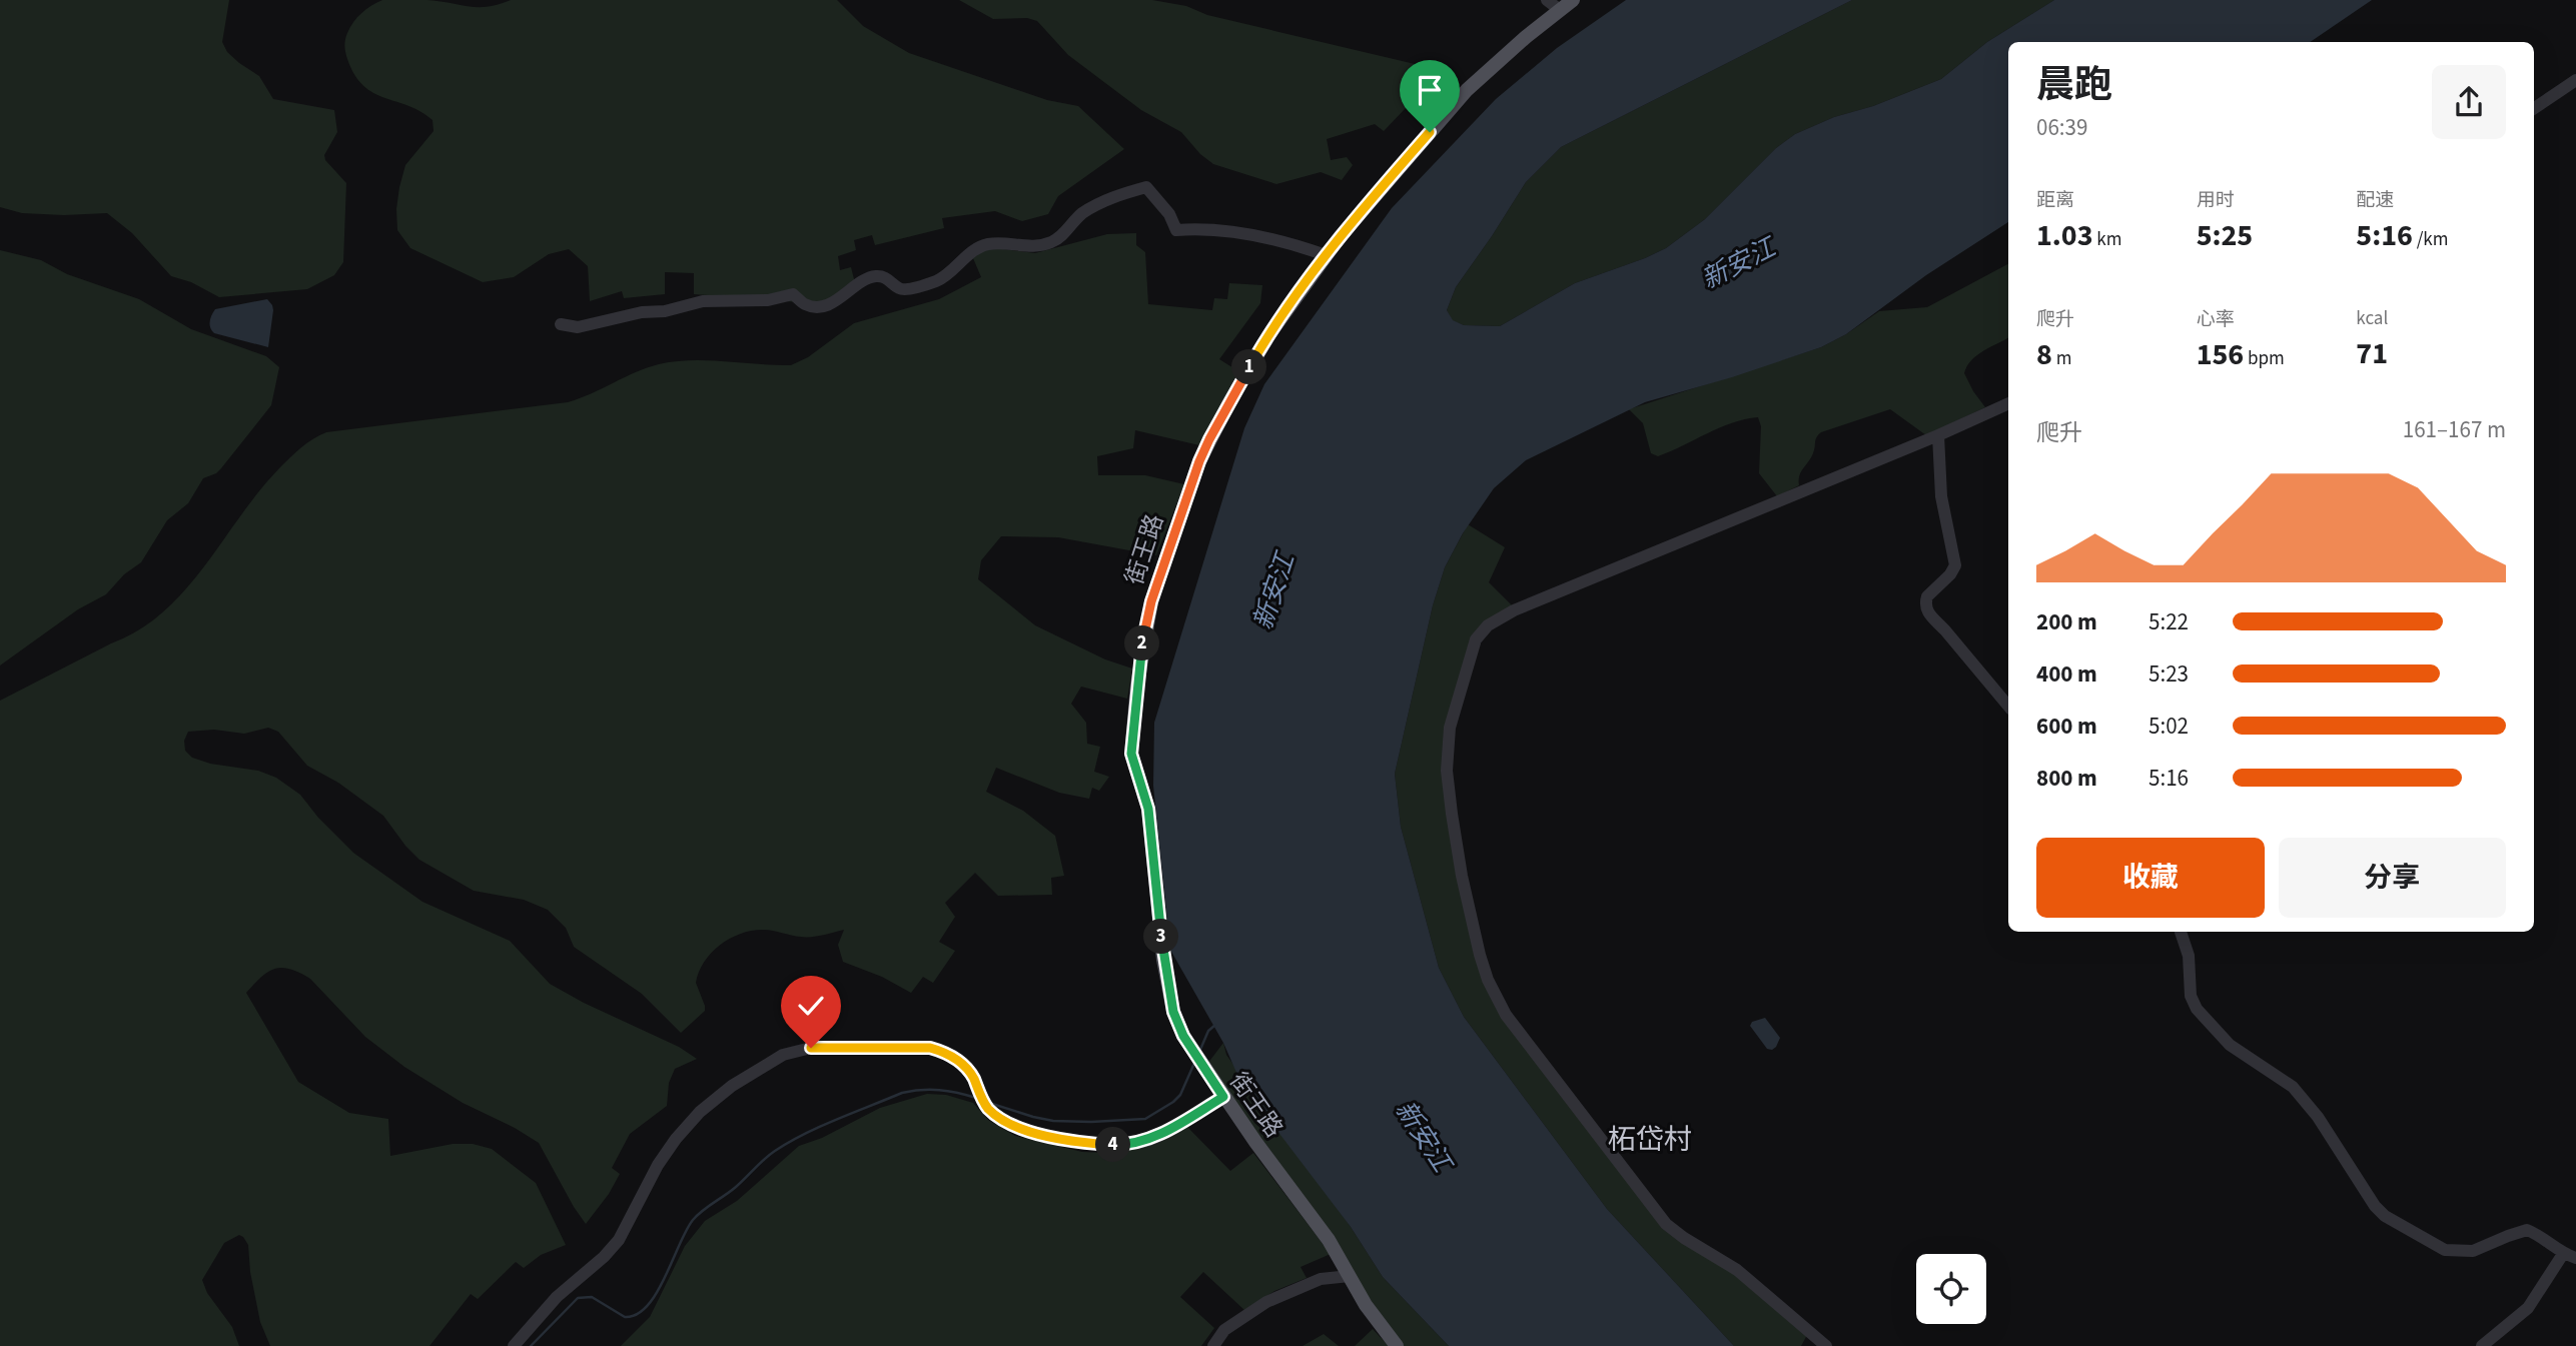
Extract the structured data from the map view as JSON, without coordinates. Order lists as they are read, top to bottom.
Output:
{
  "streets": {
    "main road": ["街王路"]
  },
  "districts": ["柘岱村"],
  "water": ["新安江"],
  "page": {
    "heading": ["晨跑", "06:39"],
    "stats": [
      ["距离", "1.03 km"],
      ["用时", "5:25"],
      ["配速", "5:16 /km"],
      ["爬升", "8 m"],
      ["心率", "156 bpm"],
      ["kcal", "71"]
    ],
    "pins": [
      "1",
      "2",
      "3",
      "4"
    ],
    "chart": ["爬升", "161–167 m"],
    "list": [
      {
        "name": "200 m",
        "note": "5:22"
      },
      {
        "name": "400 m",
        "note": "5:23"
      },
      {
        "name": "600 m",
        "note": "5:02"
      },
      {
        "name": "800 m",
        "note": "5:16"
      }
    ],
    "buttons": ["收藏", "分享"]
  }
}
